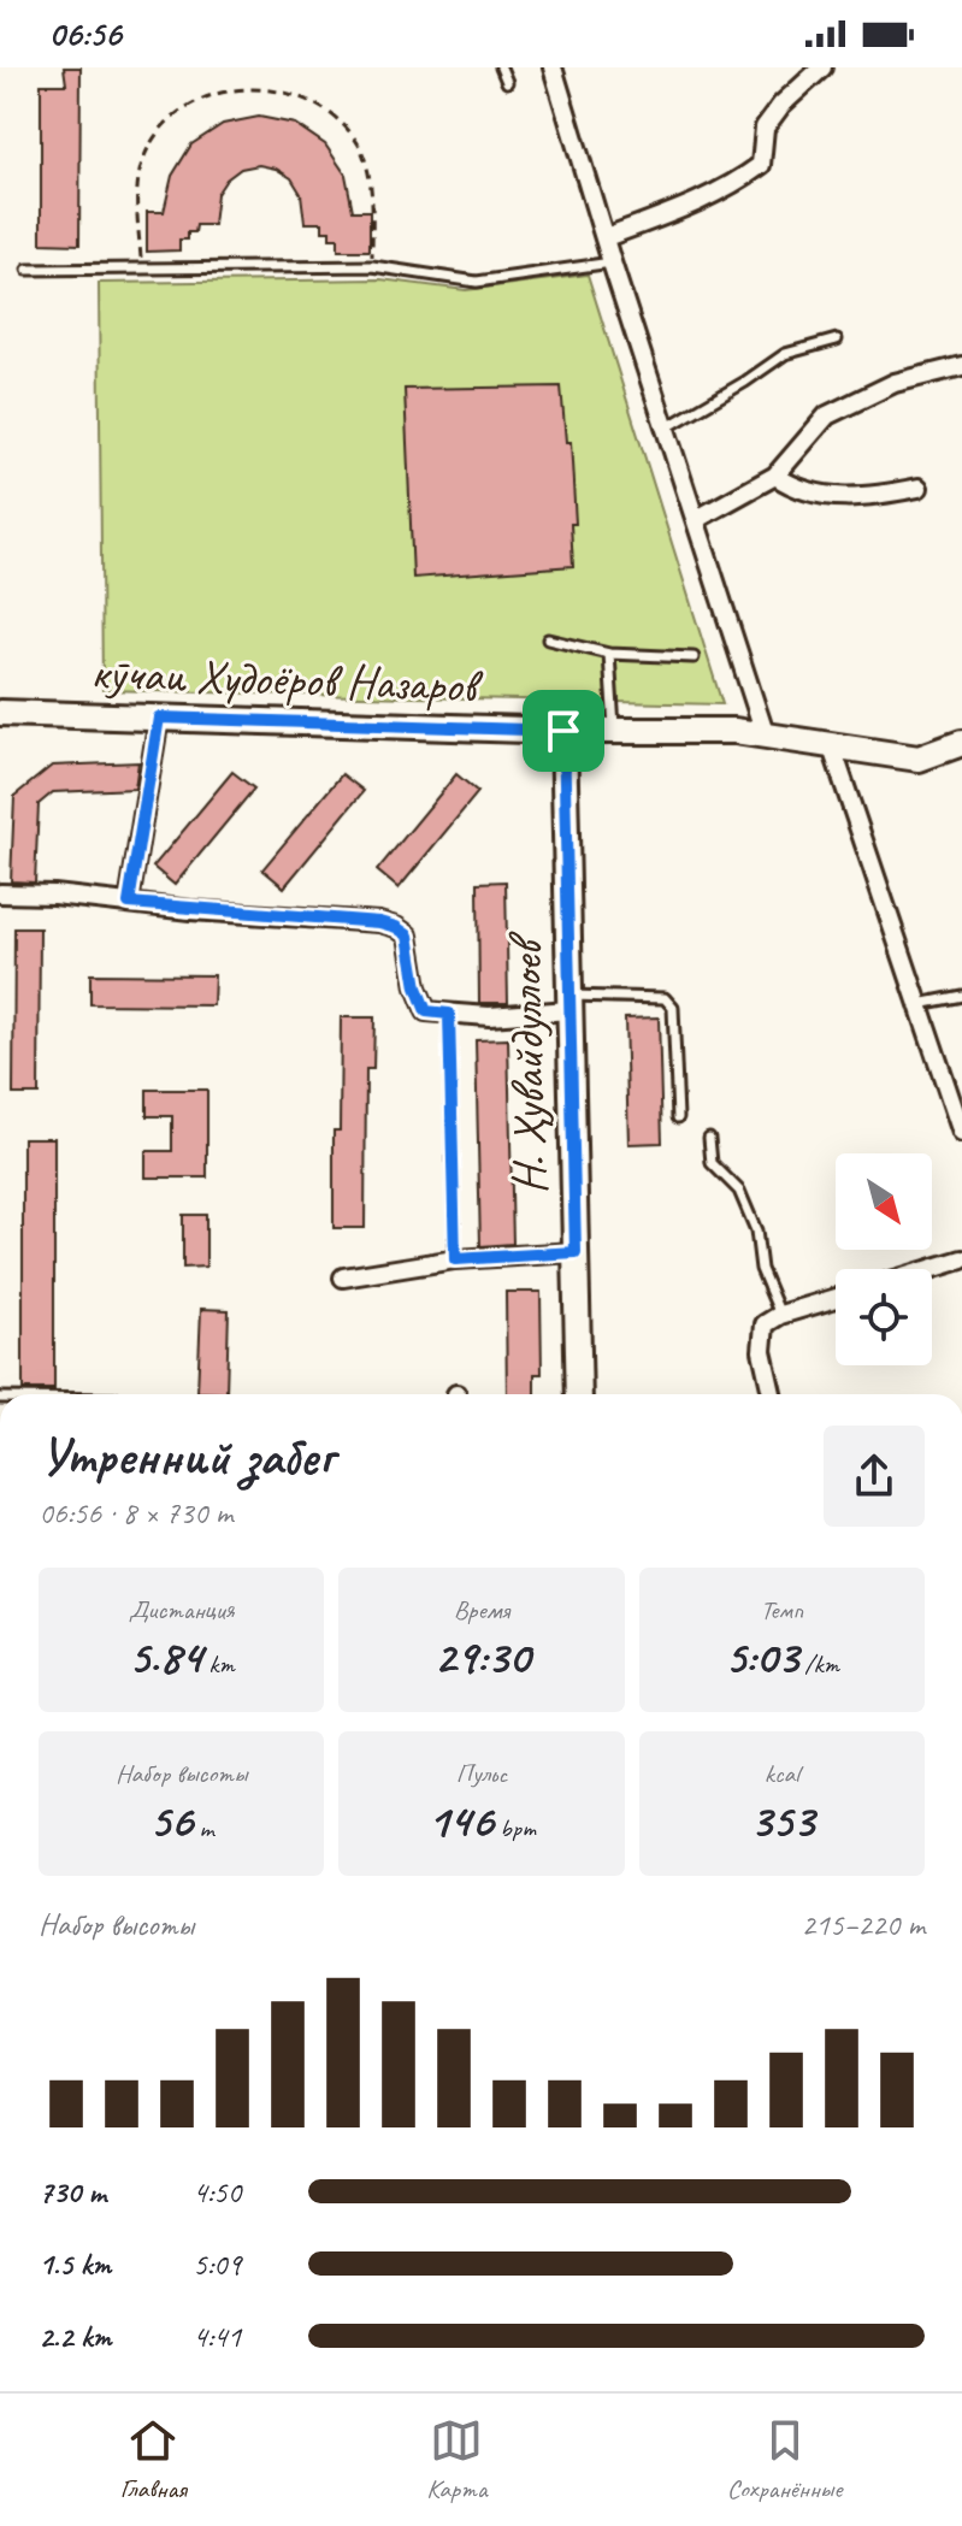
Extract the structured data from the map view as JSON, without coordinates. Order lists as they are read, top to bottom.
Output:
{
  "streets": {
    "street": ["кӯчаи Худоёров Назаров", "Н. Ҳувайдуллоев"]
  },
  "crossings": [
    ["кӯчаи Худоёров Назаров", "Н. Ҳувайдуллоев"]
  ],
  "north": "bottom right",
  "page": {
    "status": "06:56",
    "heading": ["Утренний забег", "06:56 · 8 × 730 m"],
    "stats": [
      ["Дистанция", "5.84 km"],
      ["Время", "29:30"],
      ["Темп", "5:03 /km"],
      ["Набор высоты", "56 m"],
      ["Пульс", "146 bpm"],
      ["kcal", "353"]
    ],
    "chart": ["Набор высоты", "215–220 m"],
    "list": [
      {
        "name": "730 m",
        "note": "4:50"
      },
      {
        "name": "1.5 km",
        "note": "5:09"
      },
      {
        "name": "2.2 km",
        "note": "4:41"
      }
    ],
    "tabs": ["Главная", "Карта", "Сохранённые"]
  }
}
